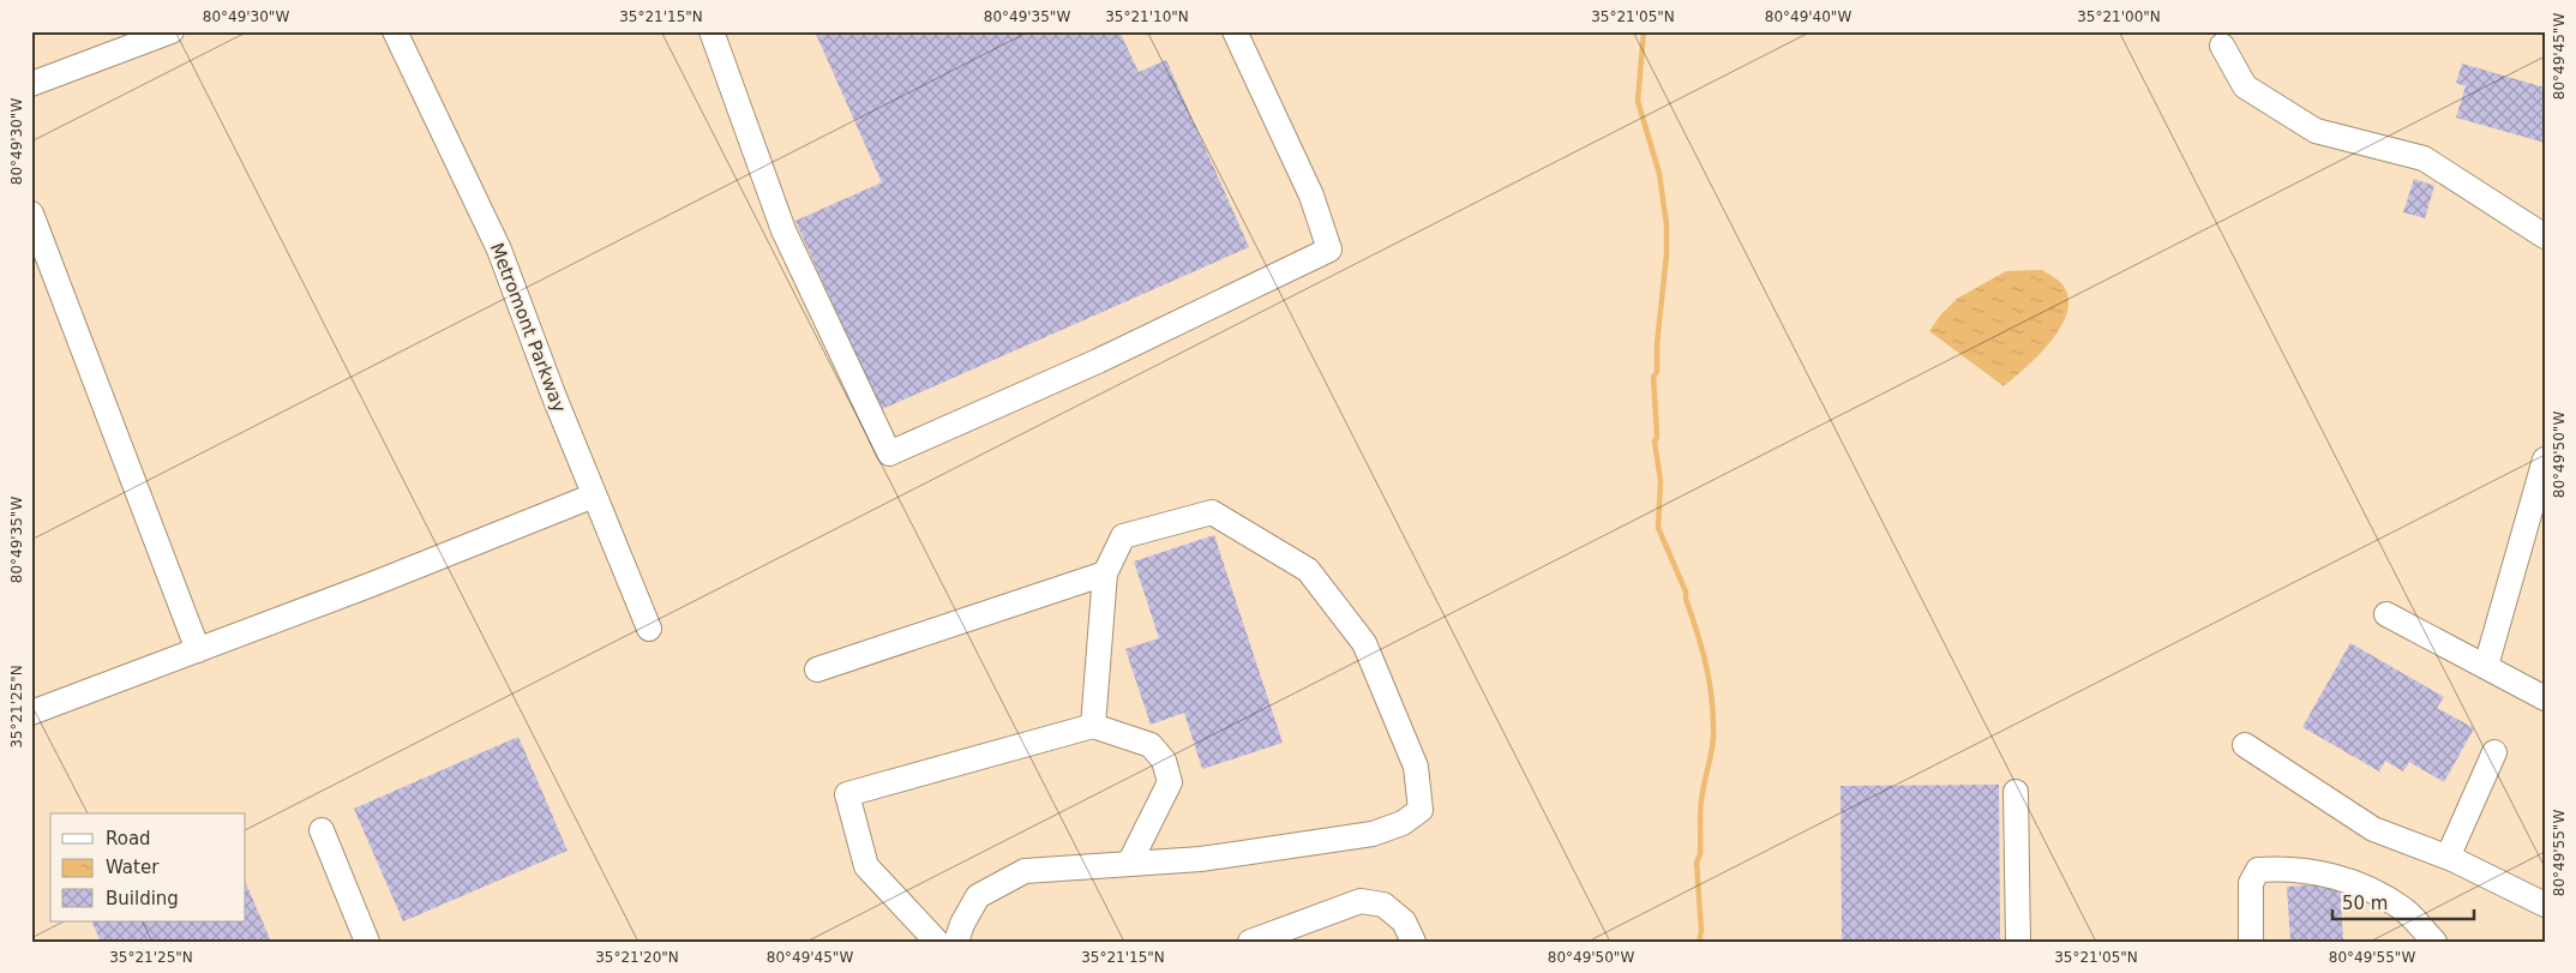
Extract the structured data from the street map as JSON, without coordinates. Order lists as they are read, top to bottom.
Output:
{
  "streets": {
    "street": ["Metromont Parkway"]
  },
  "legend": ["Road", "Water", "Building"],
  "scale_bar": "50 m",
  "coordinates": [
    "80°49'30\"W",
    "35°21'15\"N",
    "80°49'35\"W",
    "35°21'10\"N",
    "35°21'05\"N",
    "80°49'40\"W",
    "35°21'00\"N",
    "80°49'45\"W",
    "80°49'50\"W",
    "35°21'25\"N",
    "80°49'55\"W",
    "35°21'20\"N"
  ]
}
